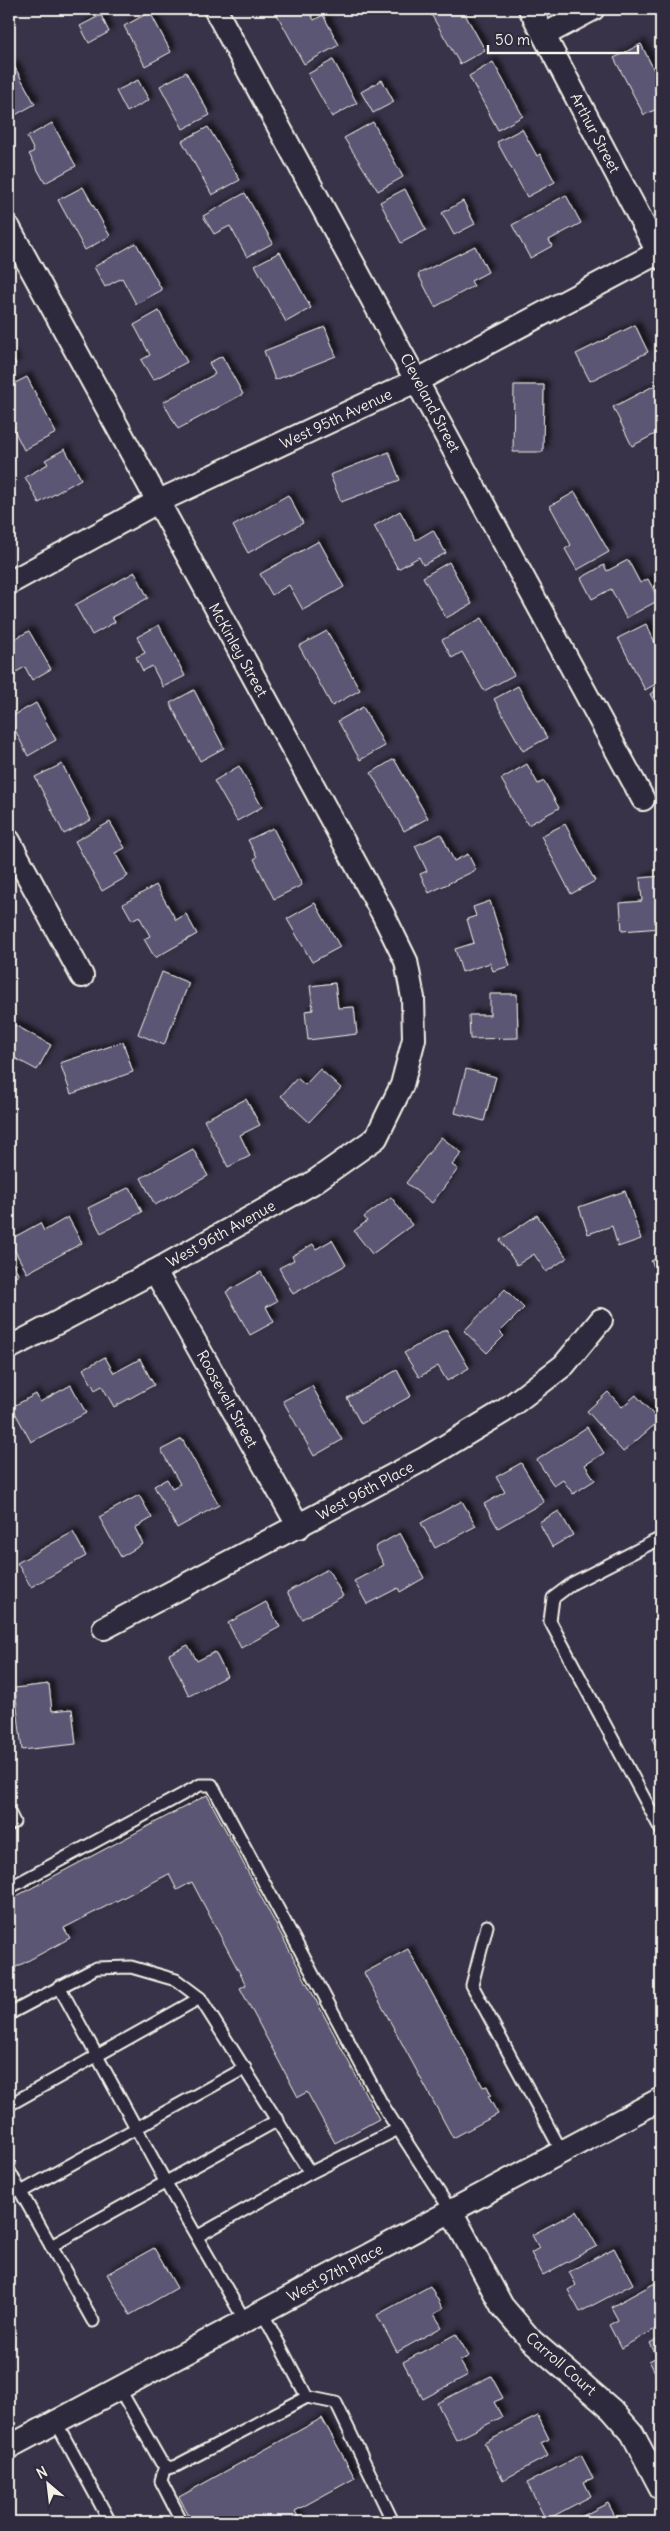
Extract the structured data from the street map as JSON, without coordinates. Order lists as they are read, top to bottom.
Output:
{
  "streets": {
    "street": [
      "Arthur Street",
      "Cleveland Street",
      "West 95th Avenue",
      "McKinley Street",
      "West 96th Avenue",
      "Roosevelt Street",
      "West 96th Place",
      "West 97th Place",
      "Carroll Court"
    ]
  },
  "crossings": [
    ["Arthur Street", "West 95th Avenue"],
    ["Cleveland Street", "West 95th Avenue"],
    ["West 95th Avenue", "McKinley Street"],
    ["McKinley Street", "West 96th Avenue"],
    ["West 96th Avenue", "Roosevelt Street"],
    ["Roosevelt Street", "West 96th Place"],
    ["West 97th Place", "Carroll Court"]
  ],
  "scale_bar": "50 m",
  "north": "top left"
}
